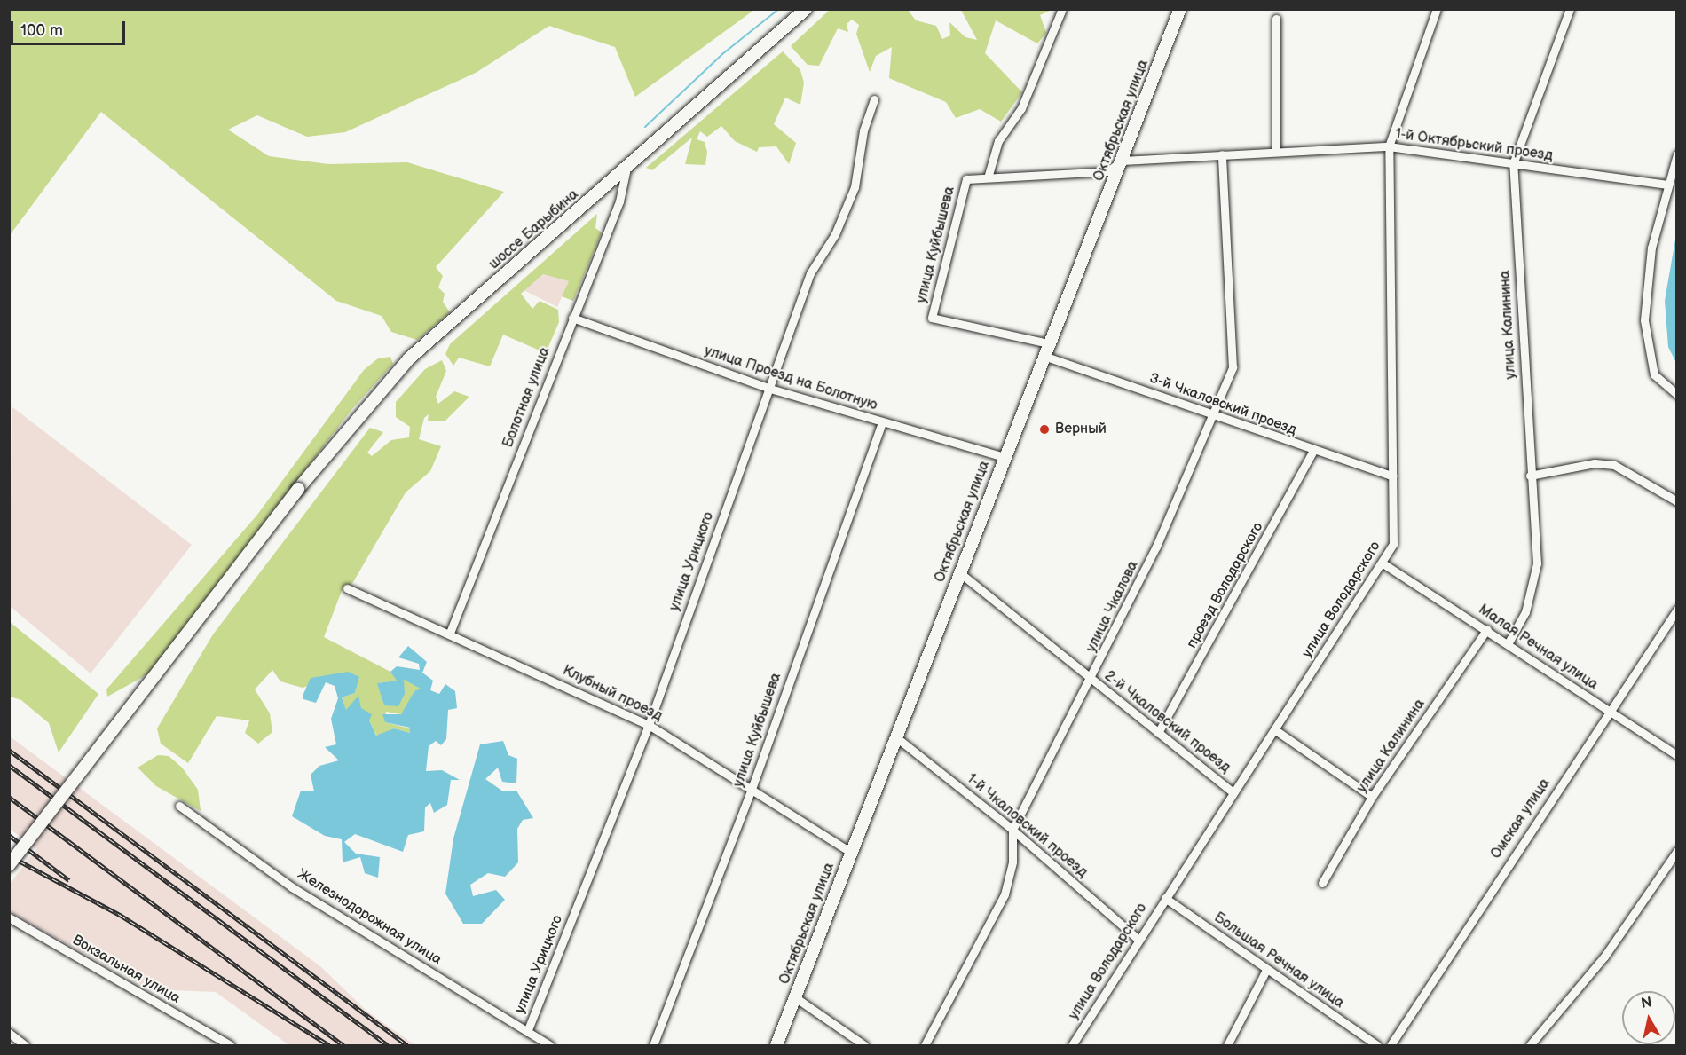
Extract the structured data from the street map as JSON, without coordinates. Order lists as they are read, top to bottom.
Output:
{
  "streets": {
    "main road": ["Октябрьская улица", "шоссе Барыбина"],
    "street": [
      "1-й Октябрьский проезд",
      "улица Куйбышева",
      "улица Калинина",
      "улица Проезд на Болотную",
      "Болотная улица",
      "3-й Чкаловский проезд",
      "улица Урицкого",
      "проезд Володарского",
      "улица Володарского",
      "улица Чкалова",
      "Малая Речная улица",
      "Клубный проезд",
      "2-й Чкаловский проезд",
      "Омская улица",
      "1-й Чкаловский проезд",
      "Железнодорожная улица",
      "Большая Речная улица",
      "Вокзальная улица"
    ]
  },
  "crossings": [
    ["Октябрьская улица", "1-й Октябрьский проезд"],
    ["Октябрьская улица", "улица Куйбышева"],
    ["Октябрьская улица", "улица Проезд на Болотную"],
    ["Октябрьская улица", "3-й Чкаловский проезд"],
    ["Октябрьская улица", "Клубный проезд"],
    ["Октябрьская улица", "2-й Чкаловский проезд"],
    ["Октябрьская улица", "1-й Чкаловский проезд"],
    ["1-й Октябрьский проезд", "улица Куйбышева"],
    ["1-й Октябрьский проезд", "улица Калинина"],
    ["1-й Октябрьский проезд", "улица Володарского"],
    ["1-й Октябрьский проезд", "улица Чкалова"],
    ["шоссе Барыбина", "Болотная улица"],
    ["улица Куйбышева", "улица Проезд на Болотную"],
    ["улица Куйбышева", "3-й Чкаловский проезд"],
    ["улица Куйбышева", "Клубный проезд"],
    ["улица Калинина", "Малая Речная улица"],
    ["улица Проезд на Болотную", "Болотная улица"],
    ["улица Проезд на Болотную", "улица Урицкого"],
    ["Болотная улица", "Клубный проезд"],
    ["3-й Чкаловский проезд", "проезд Володарского"],
    ["3-й Чкаловский проезд", "улица Володарского"],
    ["3-й Чкаловский проезд", "улица Чкалова"],
    ["улица Урицкого", "Клубный проезд"],
    ["улица Урицкого", "Железнодорожная улица"],
    ["проезд Володарского", "2-й Чкаловский проезд"],
    ["улица Володарского", "Малая Речная улица"],
    ["улица Володарского", "2-й Чкаловский проезд"],
    ["улица Володарского", "1-й Чкаловский проезд"],
    ["улица Володарского", "Большая Речная улица"],
    ["улица Чкалова", "2-й Чкаловский проезд"],
    ["улица Чкалова", "1-й Чкаловский проезд"],
    ["Малая Речная улица", "Омская улица"]
  ],
  "places": ["Верный"],
  "scale_bar": "100 m",
  "north": "top"
}
